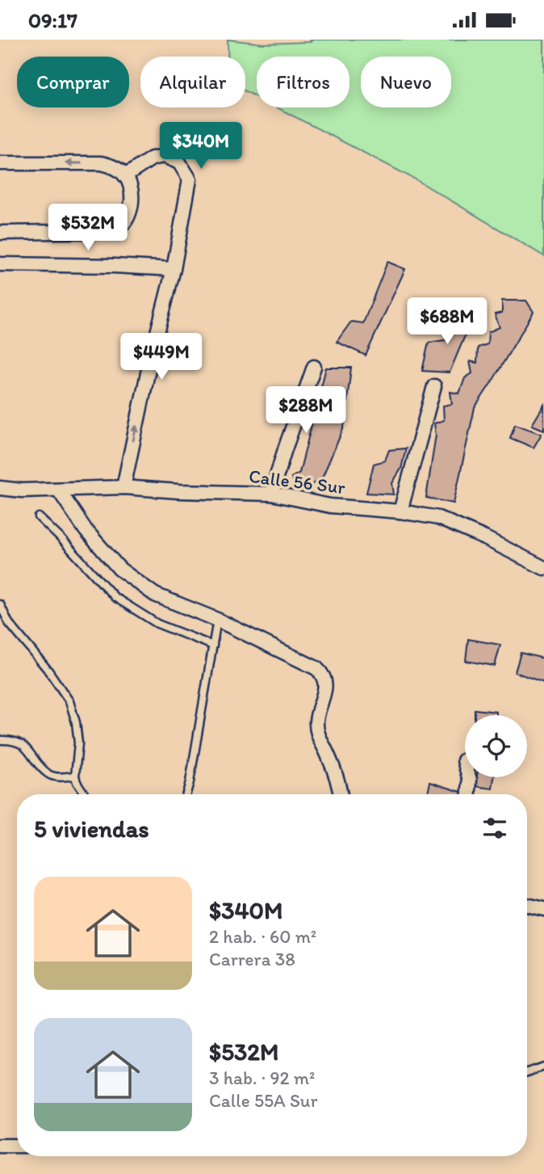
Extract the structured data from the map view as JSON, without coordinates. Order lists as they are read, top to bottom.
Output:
{
  "streets": {
    "street": ["Calle 56 Sur"]
  },
  "page": {
    "status": "09:17",
    "chip": [
      "Comprar",
      "Alquilar",
      "Filtros",
      "Nuevo"
    ],
    "price": [
      "$340M",
      "$532M",
      "$688M",
      "$449M",
      "$288M"
    ],
    "heading": "5 viviendas",
    "list": [
      {
        "name": "$340M",
        "note": "2 hab. · 60 m² · Carrera 38"
      },
      {
        "name": "$532M",
        "note": "3 hab. · 92 m² · Calle 55A Sur"
      }
    ]
  }
}
